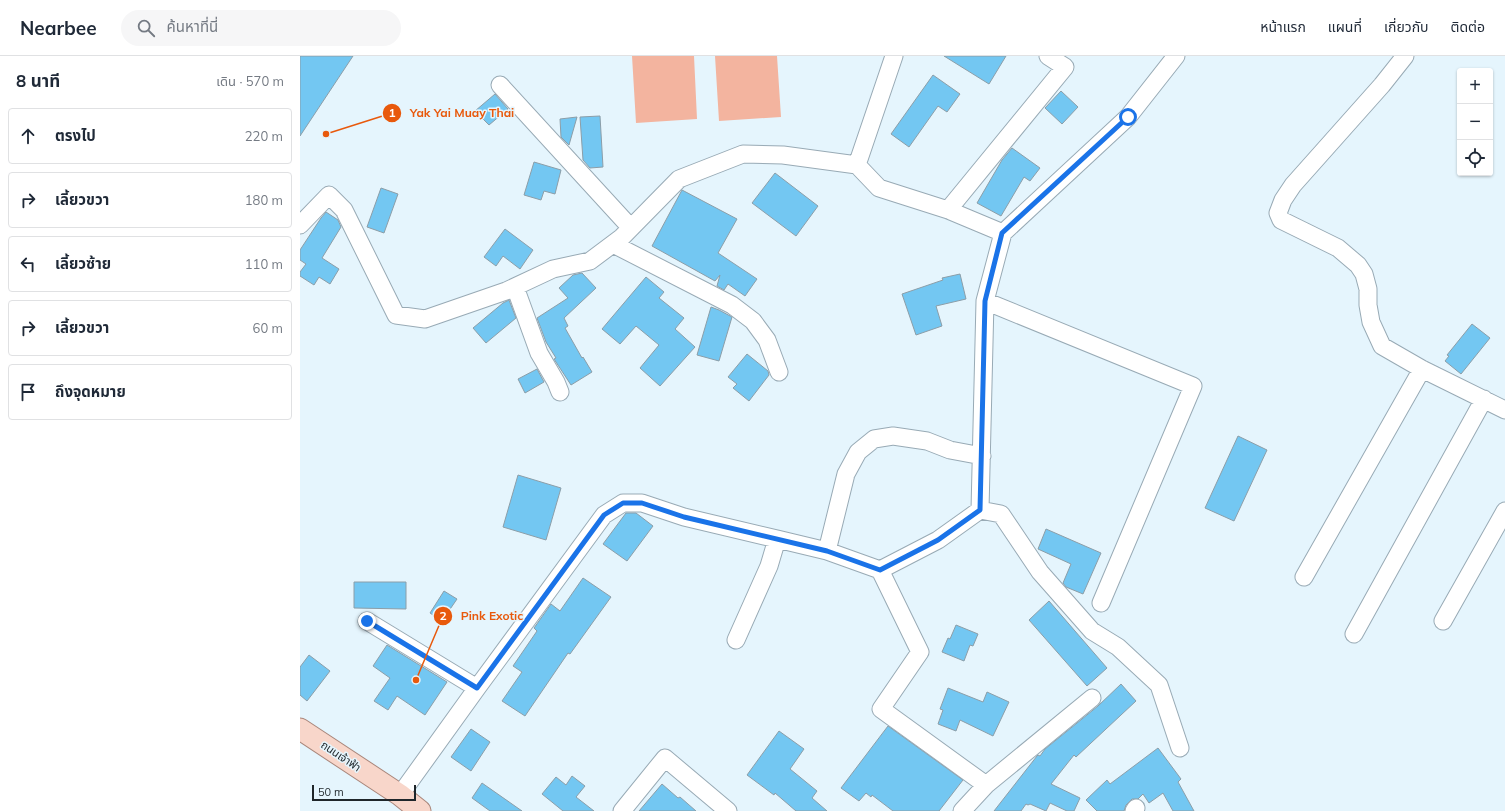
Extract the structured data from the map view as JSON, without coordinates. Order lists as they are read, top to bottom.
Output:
{
  "streets": {
    "main road": ["ถนนเจ้าฟ้า"]
  },
  "places": ["Yak Yai Muay Thai", "Pink Exotic"],
  "scale_bar": "50 m",
  "page": {
    "header": "Nearbee",
    "search": "ค้นหาที่นี่",
    "nav": [
      "หน้าแรก",
      "แผนที่",
      "เกี่ยวกับ",
      "ติดต่อ"
    ],
    "heading": ["8 นาที", "เดิน · 570 m"],
    "map_buttons": ["+", "−"],
    "list": [
      ["ตรงไป", "220 m"],
      ["เลี้ยวขวา", "180 m"],
      ["เลี้ยวซ้าย", "110 m"],
      ["เลี้ยวขวา", "60 m"],
      "ถึงจุดหมาย"
    ],
    "scale": "50 m"
  }
}
